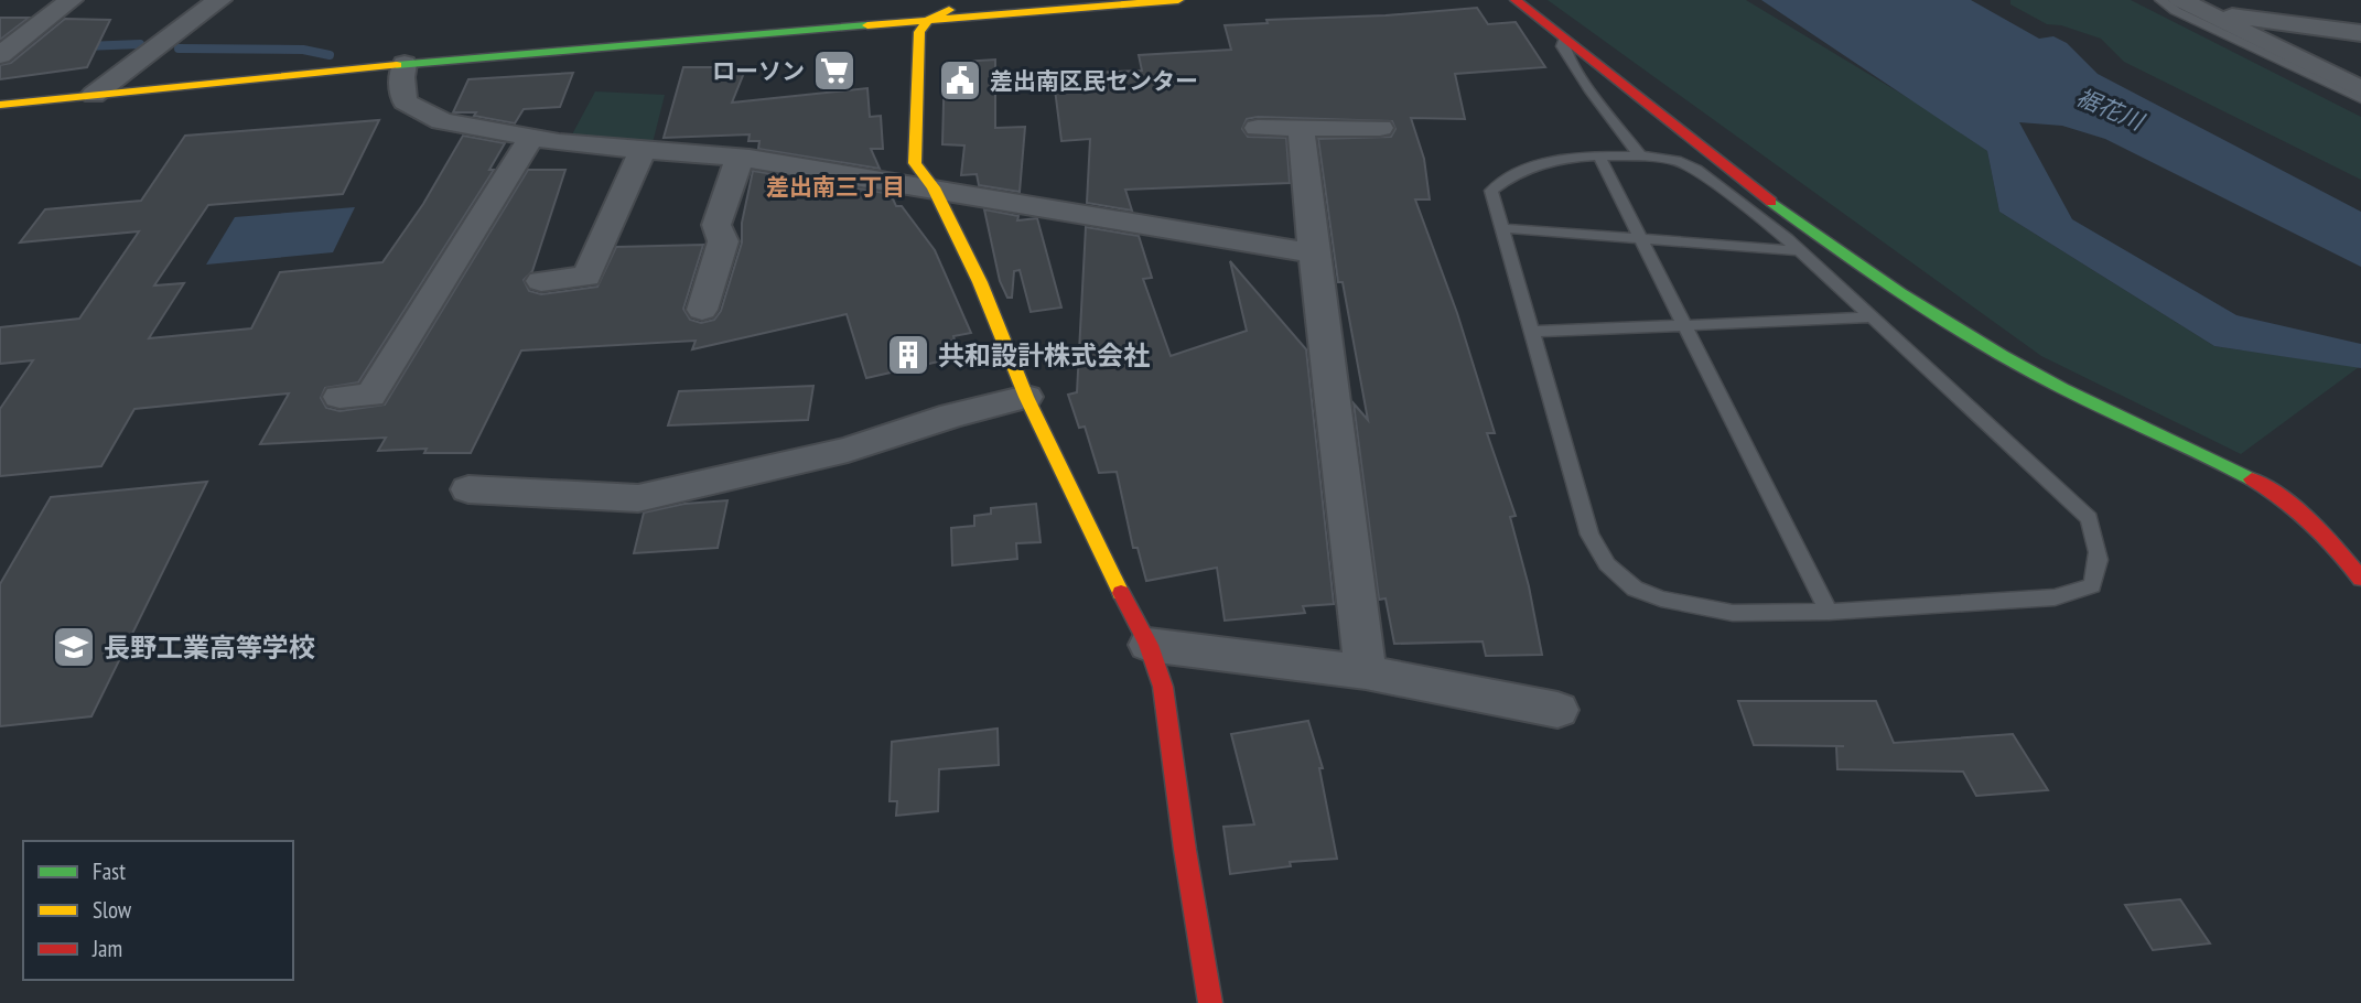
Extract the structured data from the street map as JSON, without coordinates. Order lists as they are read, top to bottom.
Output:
{
  "districts": ["差出南三丁目"],
  "water": ["裾花川"],
  "places": {
    "supermarket": ["ローソン"],
    "public building": ["差出南区民センター"],
    "building": ["共和設計株式会社"],
    "school or university": ["長野工業高等学校"]
  },
  "legend": ["Fast", "Slow", "Jam"]
}
